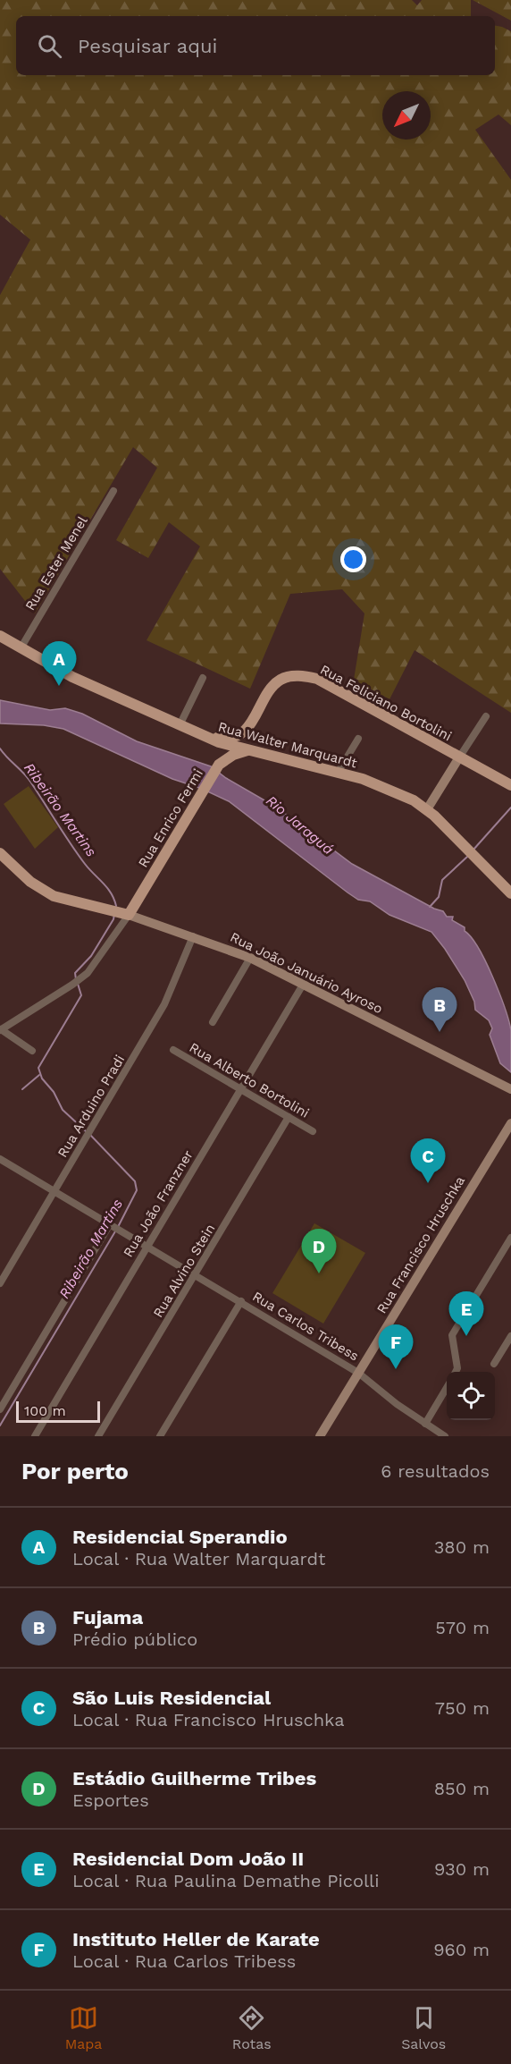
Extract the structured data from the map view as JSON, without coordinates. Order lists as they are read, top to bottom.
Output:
{
  "streets": {
    "main road": [
      "Rua Feliciano Bortolini",
      "Rua Walter Marquardt",
      "Rua Enrico Fermi",
      "Rua João Januário Ayroso",
      "Rua Francisco Hruschka"
    ],
    "street": [
      "Rua Ester Menel",
      "Rua Alberto Bortolini",
      "Rua Arduino Pradi",
      "Rua João Franzner",
      "Rua Alvino Stein",
      "Rua Carlos Tribess"
    ]
  },
  "crossings": [
    ["Rua Ester Menel", "Rua Walter Marquardt"],
    ["Rua Walter Marquardt", "Rua Enrico Fermi"],
    ["Rua Enrico Fermi", "Rua João Januário Ayroso"],
    ["Rua João Januário Ayroso", "Rua Arduino Pradi"],
    ["Rua João Januário Ayroso", "Rua João Franzner"],
    ["Rua Alberto Bortolini", "Rua João Franzner"],
    ["Rua Alberto Bortolini", "Rua Alvino Stein"],
    ["Rua Arduino Pradi", "Rua Carlos Tribess"],
    ["Rua João Franzner", "Rua Carlos Tribess"],
    ["Rua Francisco Hruschka", "Rua Carlos Tribess"],
    ["Rua Alvino Stein", "Rua Carlos Tribess"]
  ],
  "water": ["Ribeirão Martins", "Rio Jaraguá"],
  "scale_bar": "100 m",
  "north": "bottom left",
  "page": {
    "search": "Pesquisar aqui",
    "pins": [
      "A",
      "B",
      "C",
      "D",
      "E",
      "F"
    ],
    "scale": "100 m",
    "heading": ["Por perto", "6 resultados"],
    "list": [
      {
        "mark": "A",
        "name": "Residencial Sperandio",
        "note": "Local · Rua Walter Marquardt",
        "value": "380 m"
      },
      {
        "mark": "B",
        "name": "Fujama",
        "note": "Prédio público",
        "value": "570 m"
      },
      {
        "mark": "C",
        "name": "São Luis Residencial",
        "note": "Local · Rua Francisco Hruschka",
        "value": "750 m"
      },
      {
        "mark": "D",
        "name": "Estádio Guilherme Tribes",
        "note": "Esportes",
        "value": "850 m"
      },
      {
        "mark": "E",
        "name": "Residencial Dom João II",
        "note": "Local · Rua Paulina Demathe Picolli",
        "value": "930 m"
      },
      {
        "mark": "F",
        "name": "Instituto Heller de Karate",
        "note": "Local · Rua Carlos Tribess",
        "value": "960 m"
      }
    ],
    "nav": ["Mapa", "Rotas", "Salvos"]
  }
}
